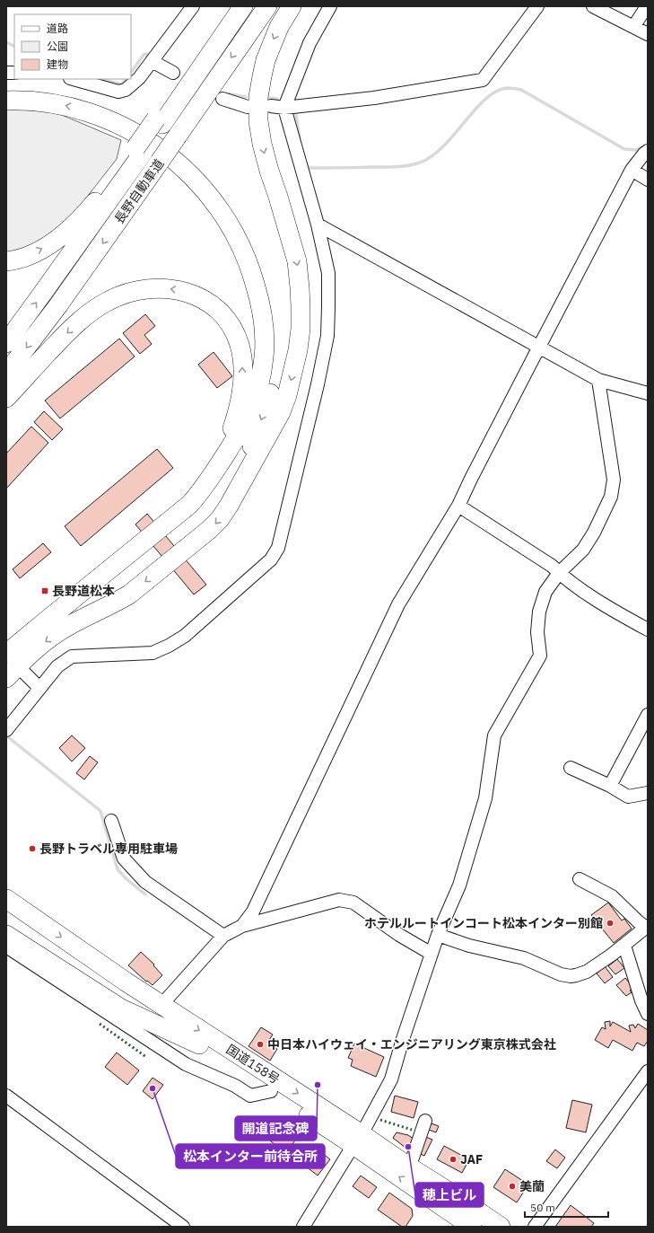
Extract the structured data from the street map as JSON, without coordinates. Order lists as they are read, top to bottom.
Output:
{
  "streets": {
    "highway": ["長野自動車道", "国道158号"]
  },
  "places": {
    "transit": ["長野道松本"],
    "other": [
      "長野トラベル専用駐車場",
      "ホテルルートインコート松本インター別館",
      "中日本ハイウェイ・エンジニアリング東京株式会社",
      "開道記念碑",
      "松本インター前待合所",
      "穂上ビル",
      "JAF",
      "美蘭"
    ]
  },
  "legend": ["道路", "公園", "建物"],
  "scale_bar": "50 m"
}
